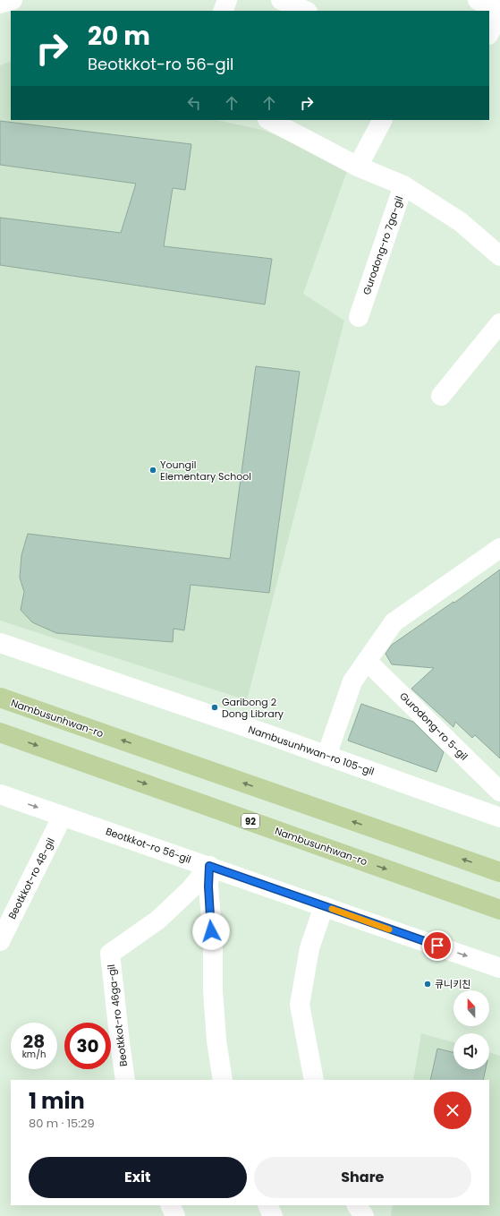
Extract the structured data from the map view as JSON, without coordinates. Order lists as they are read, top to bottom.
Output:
{
  "streets": {
    "main road": ["Nambusunhwan-ro", "92"],
    "street": [
      "Gurodong-ro 7ga-gil",
      "Gurodong-ro 5-gil",
      "Nambusunhwan-ro 105-gil",
      "Beotkkot-ro 56-gil",
      "Beotkkot-ro 48-gil",
      "Beotkkot-ro 46ga-gil"
    ]
  },
  "crossings": [
    ["Beotkkot-ro 56-gil", "Beotkkot-ro 48-gil"],
    ["Beotkkot-ro 56-gil", "Beotkkot-ro 46ga-gil"]
  ],
  "one_way": ["Beotkkot-ro 56-gil"],
  "places": ["Youngil Elementary School", "Garibong 2 Dong Library", "큐니키친"],
  "north": "top",
  "page": {
    "turn": ["20 m", "Beotkkot-ro 56-gil"],
    "speed": "28 km/h",
    "limit": "30",
    "heading": ["1 min", "80 m · 15:29"],
    "buttons": ["Exit", "Share"]
  }
}
